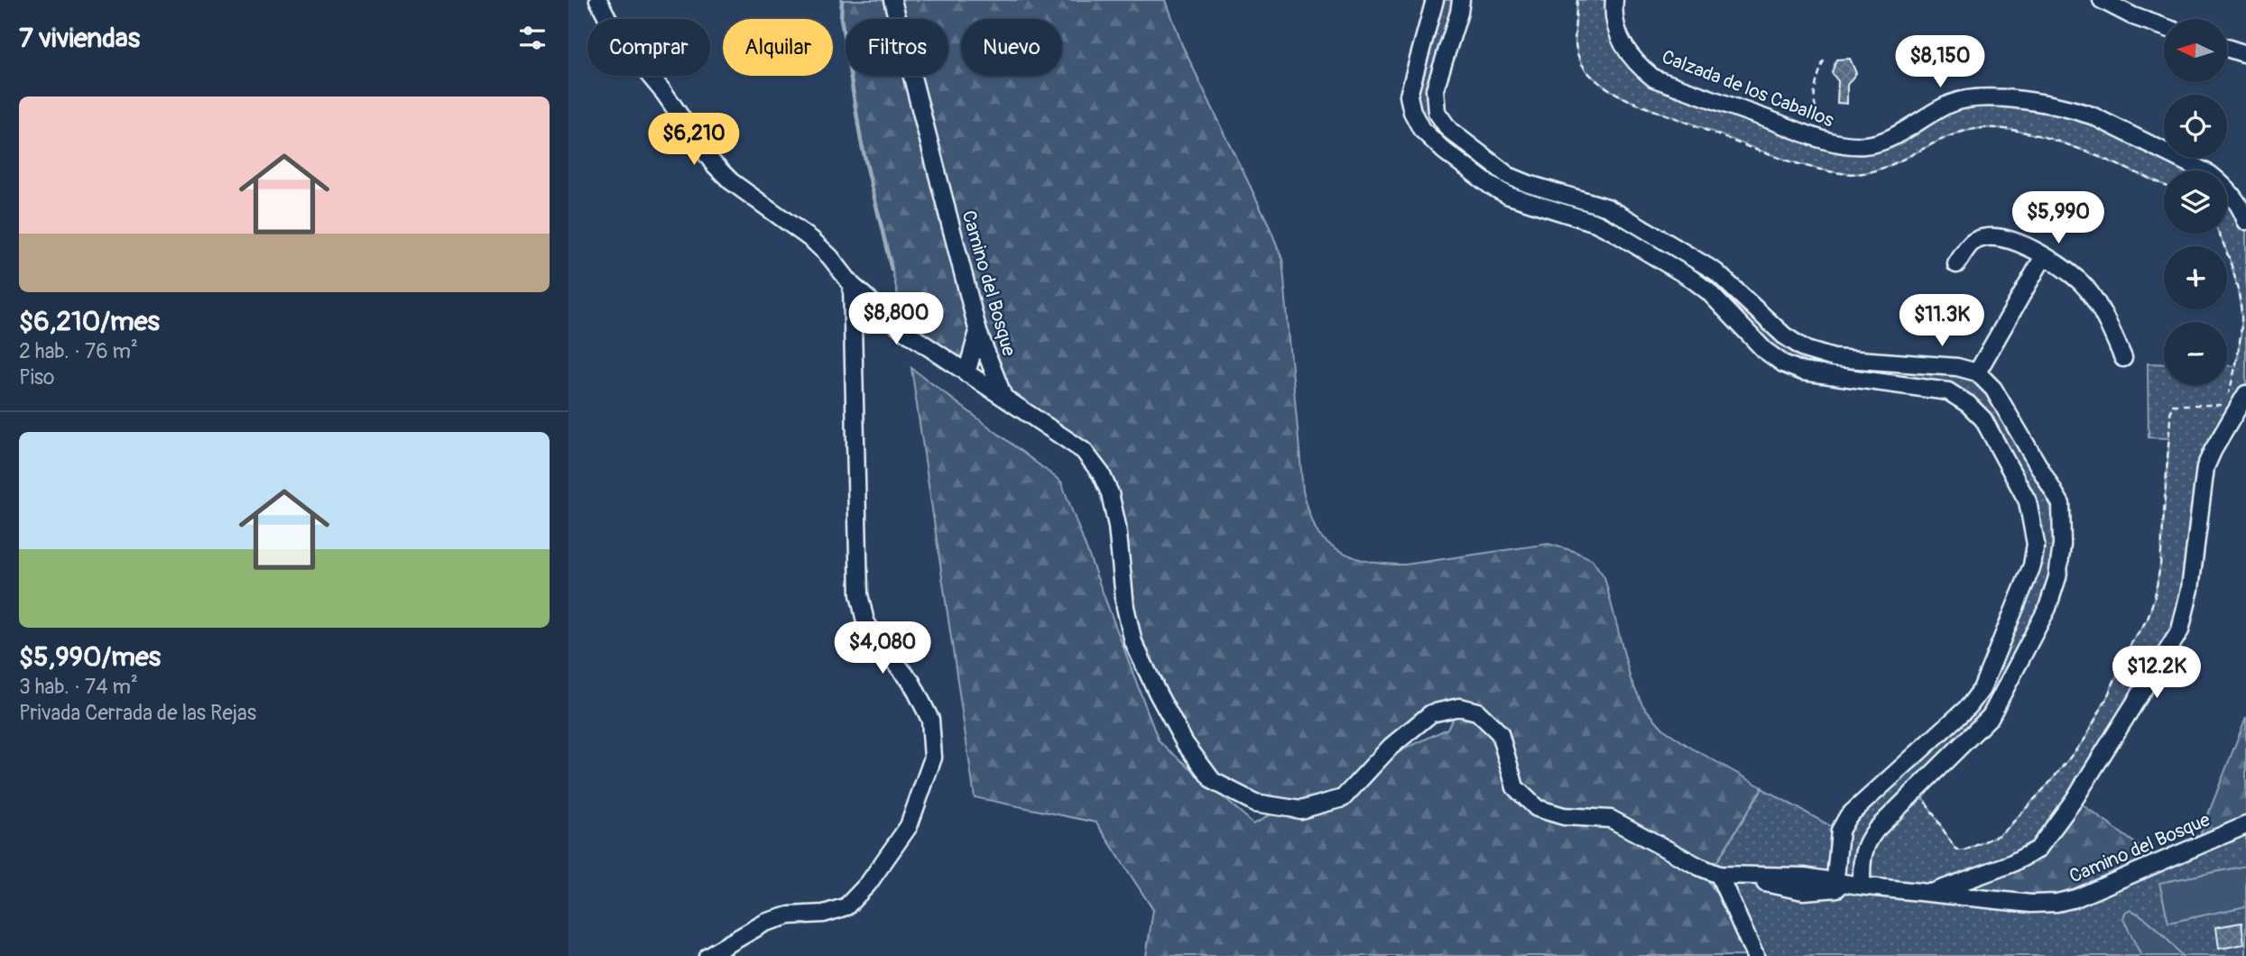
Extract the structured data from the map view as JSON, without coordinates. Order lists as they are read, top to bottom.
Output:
{
  "streets": {
    "street": ["Calzada de los Caballos", "Camino del Bosque"]
  },
  "north": "left",
  "page": {
    "heading": "7 viviendas",
    "map_buttons": ["+", "−"],
    "chip": [
      "Comprar",
      "Alquilar",
      "Filtros",
      "Nuevo"
    ],
    "price": [
      "$8,150",
      "$6,210",
      "$5,990",
      "$8,800",
      "$11.3K",
      "$4,080",
      "$12.2K"
    ],
    "list": [
      {
        "name": "$6,210/mes",
        "note": "2 hab. · 76 m² · Piso"
      },
      {
        "name": "$5,990/mes",
        "note": "3 hab. · 74 m² · Privada Cerrada de las Rejas"
      }
    ]
  }
}
